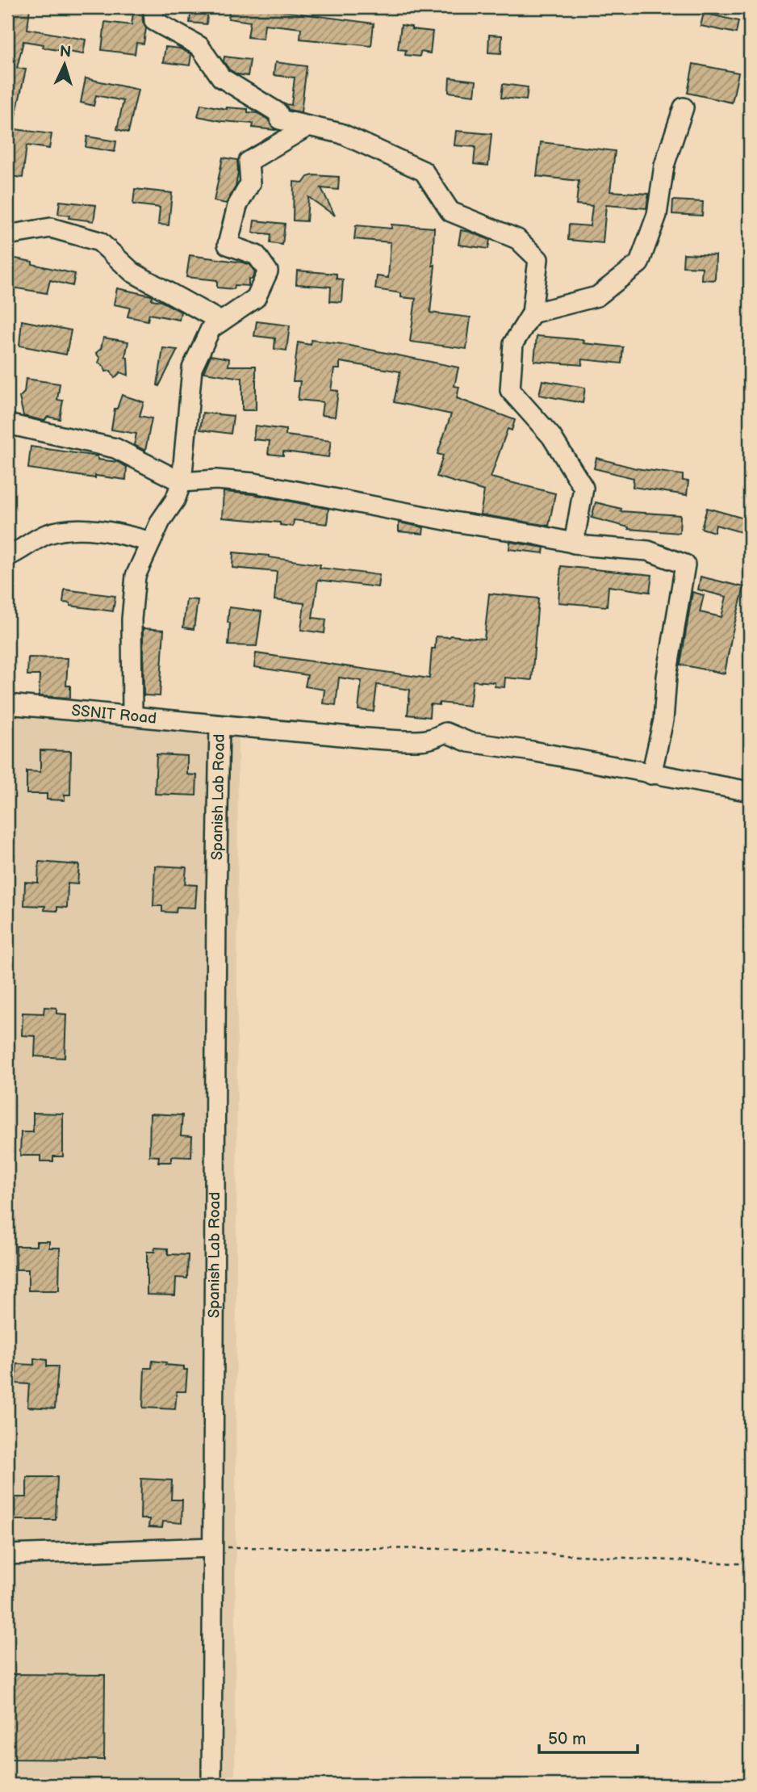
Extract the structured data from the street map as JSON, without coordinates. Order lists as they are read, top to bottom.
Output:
{
  "streets": {
    "street": ["SSNIT Road", "Spanish Lab Road"]
  },
  "crossings": [
    ["SSNIT Road", "Spanish Lab Road"]
  ],
  "scale_bar": "50 m",
  "north": "top"
}
